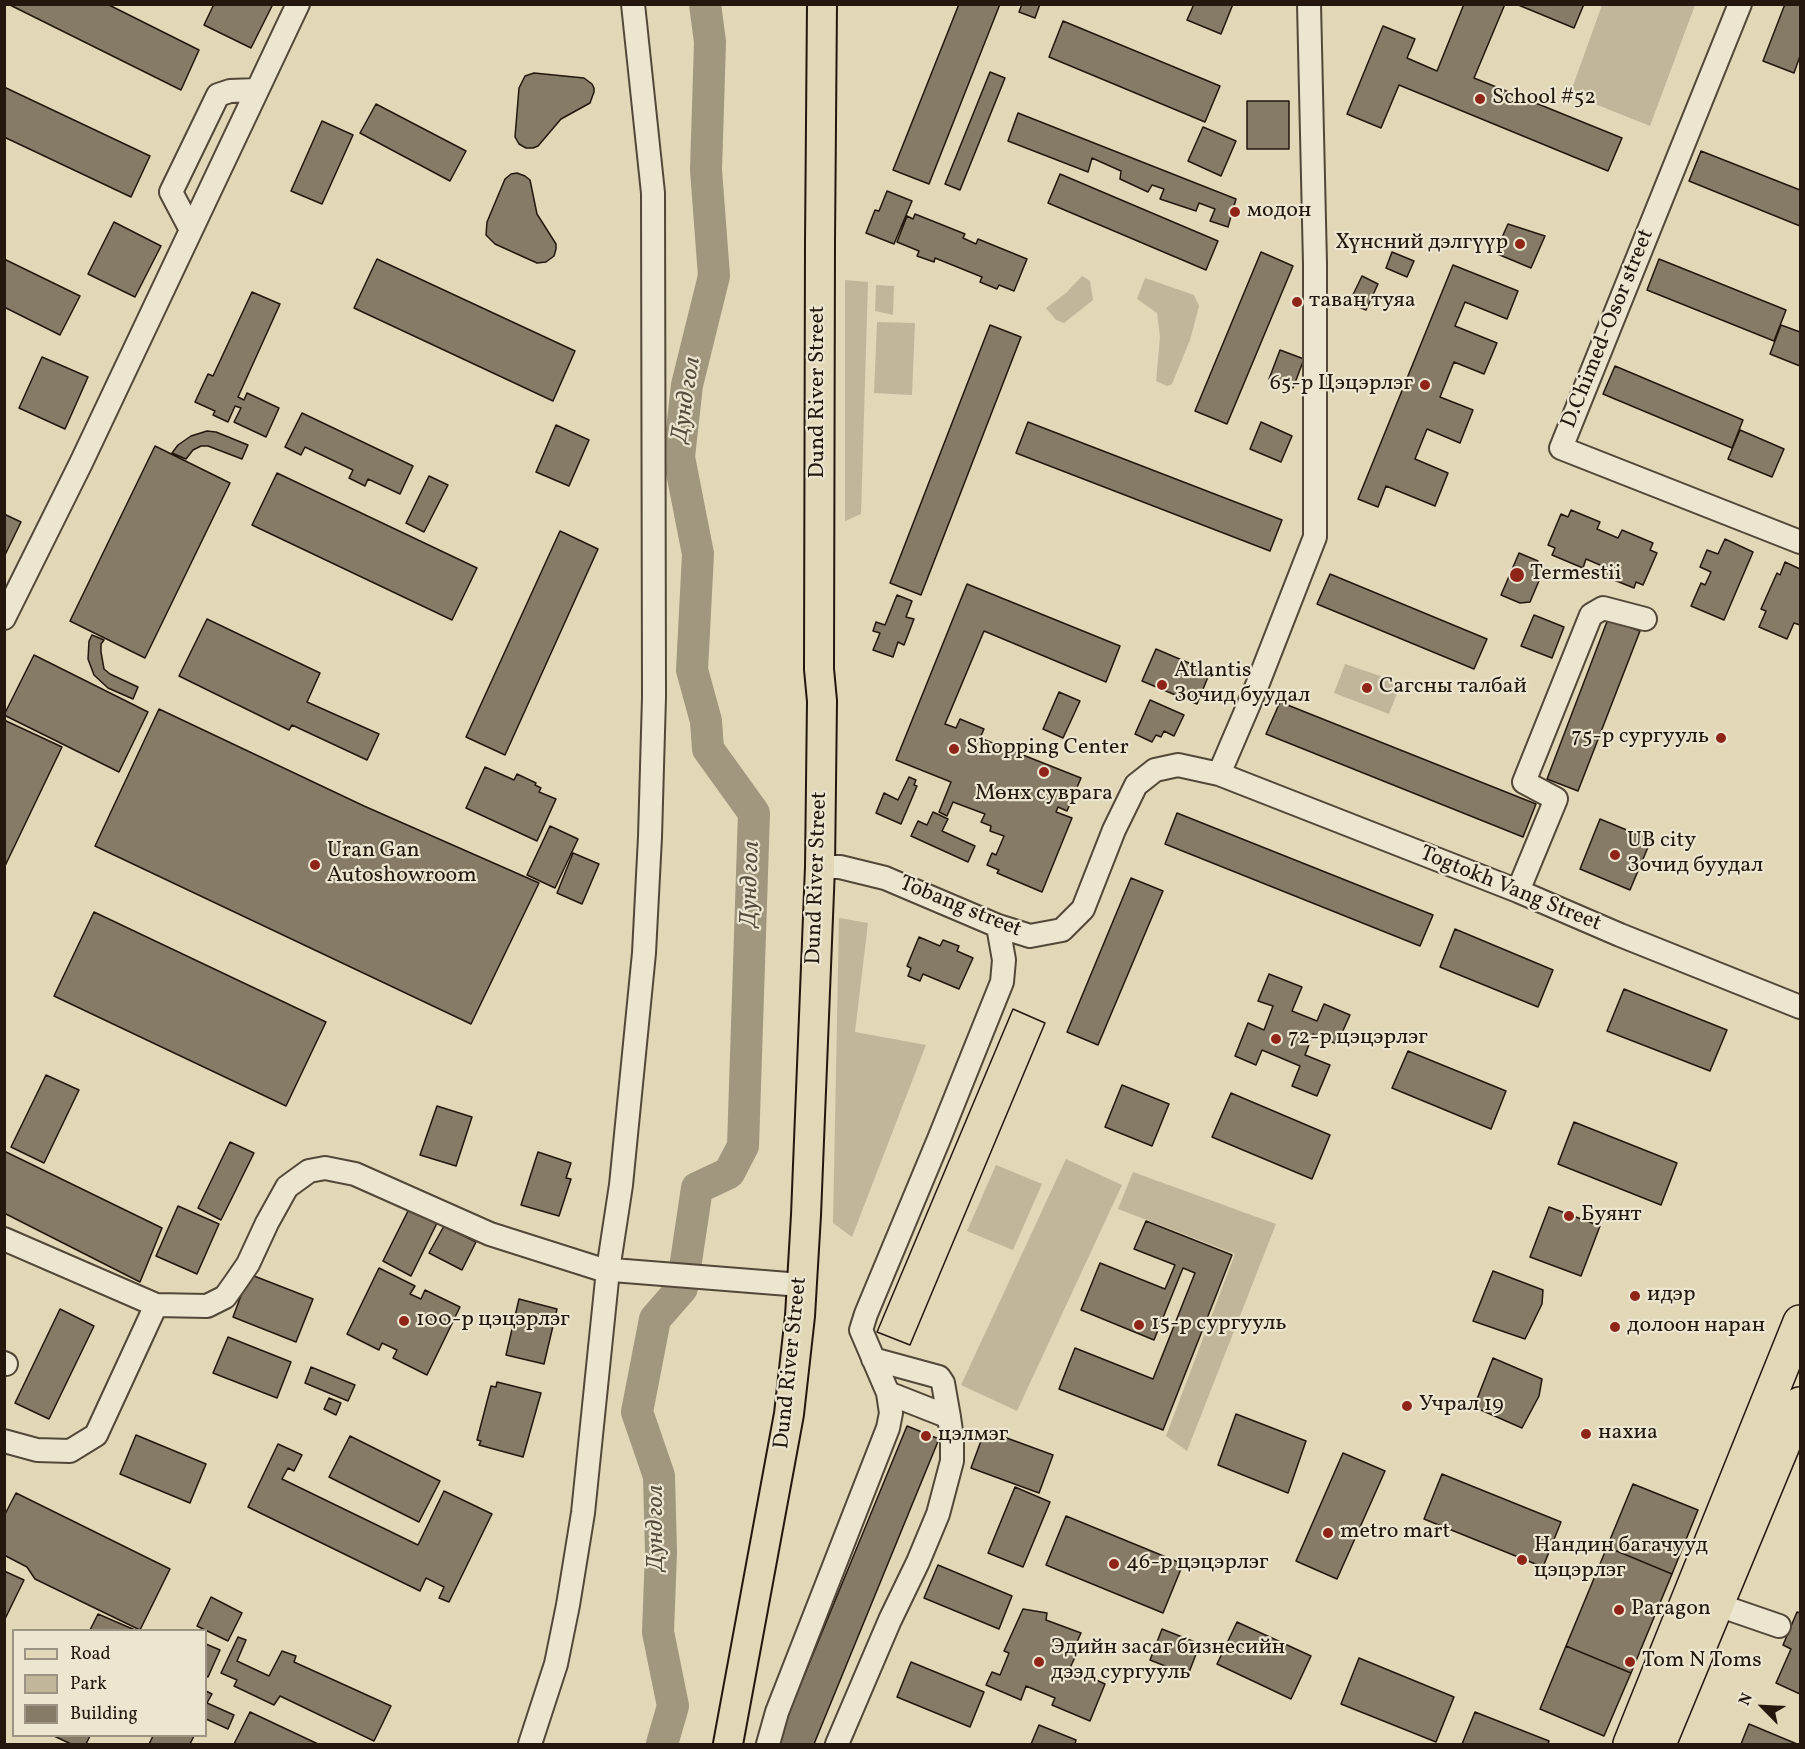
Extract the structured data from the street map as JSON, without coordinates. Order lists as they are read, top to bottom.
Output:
{
  "streets": {
    "main road": ["Dund River Street"],
    "street": ["D.Chimed-Osor street", "Togtokh Vang Street", "Tobang street"]
  },
  "crossings": [
    ["Dund River Street", "Tobang street"],
    ["Togtokh Vang Street", "Tobang street"]
  ],
  "water": ["Дунд гол"],
  "places": [
    "School #52",
    "модон",
    "Хүнсний дэлгүүр",
    "таван туяа",
    "65-р Цэцэрлэг",
    "Termestii",
    "Atlantis Зочид буудал",
    "Сагсны талбай",
    "75-р сургууль",
    "Shopping Center",
    "Мөнх суврага",
    "UB city Зочид буудал",
    "Uran Gan Autoshowroom",
    "72-р цэцэрлэг",
    "Буянт",
    "идэр",
    "100-р цэцэрлэг",
    "15-р сургууль",
    "долоон наран",
    "Учрал 19",
    "нахиа",
    "цэлмэг",
    "metro mart",
    "Нандин багачууд цэцэрлэг",
    "46-р цэцэрлэг",
    "Paragon",
    "Эдийн засаг бизнесийн дээд сургууль",
    "Tom N Toms"
  ],
  "legend": ["Road", "Park", "Building"],
  "north": "top left"
}
